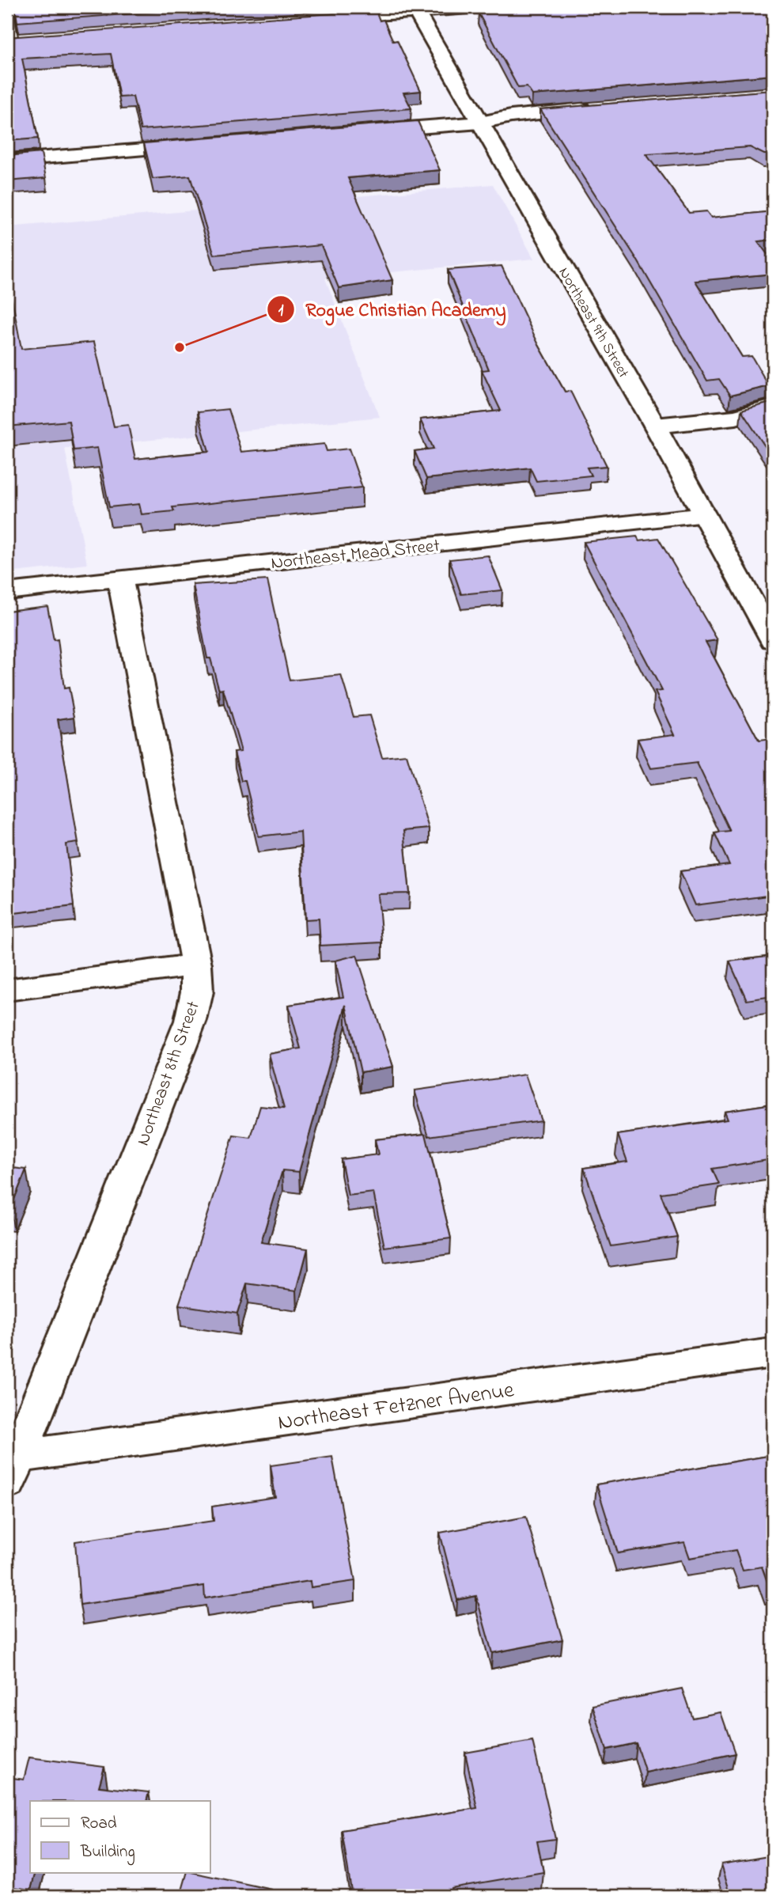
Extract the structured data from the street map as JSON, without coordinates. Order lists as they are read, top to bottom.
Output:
{
  "streets": {
    "street": [
      "Northeast 9th Street",
      "Northeast Mead Street",
      "Northeast 8th Street",
      "Northeast Fetzner Avenue"
    ]
  },
  "crossings": [
    ["Northeast 9th Street", "Northeast Mead Street"],
    ["Northeast Mead Street", "Northeast 8th Street"],
    ["Northeast 8th Street", "Northeast Fetzner Avenue"]
  ],
  "places": ["Rogue Christian Academy"],
  "legend": ["Road", "Building"]
}
